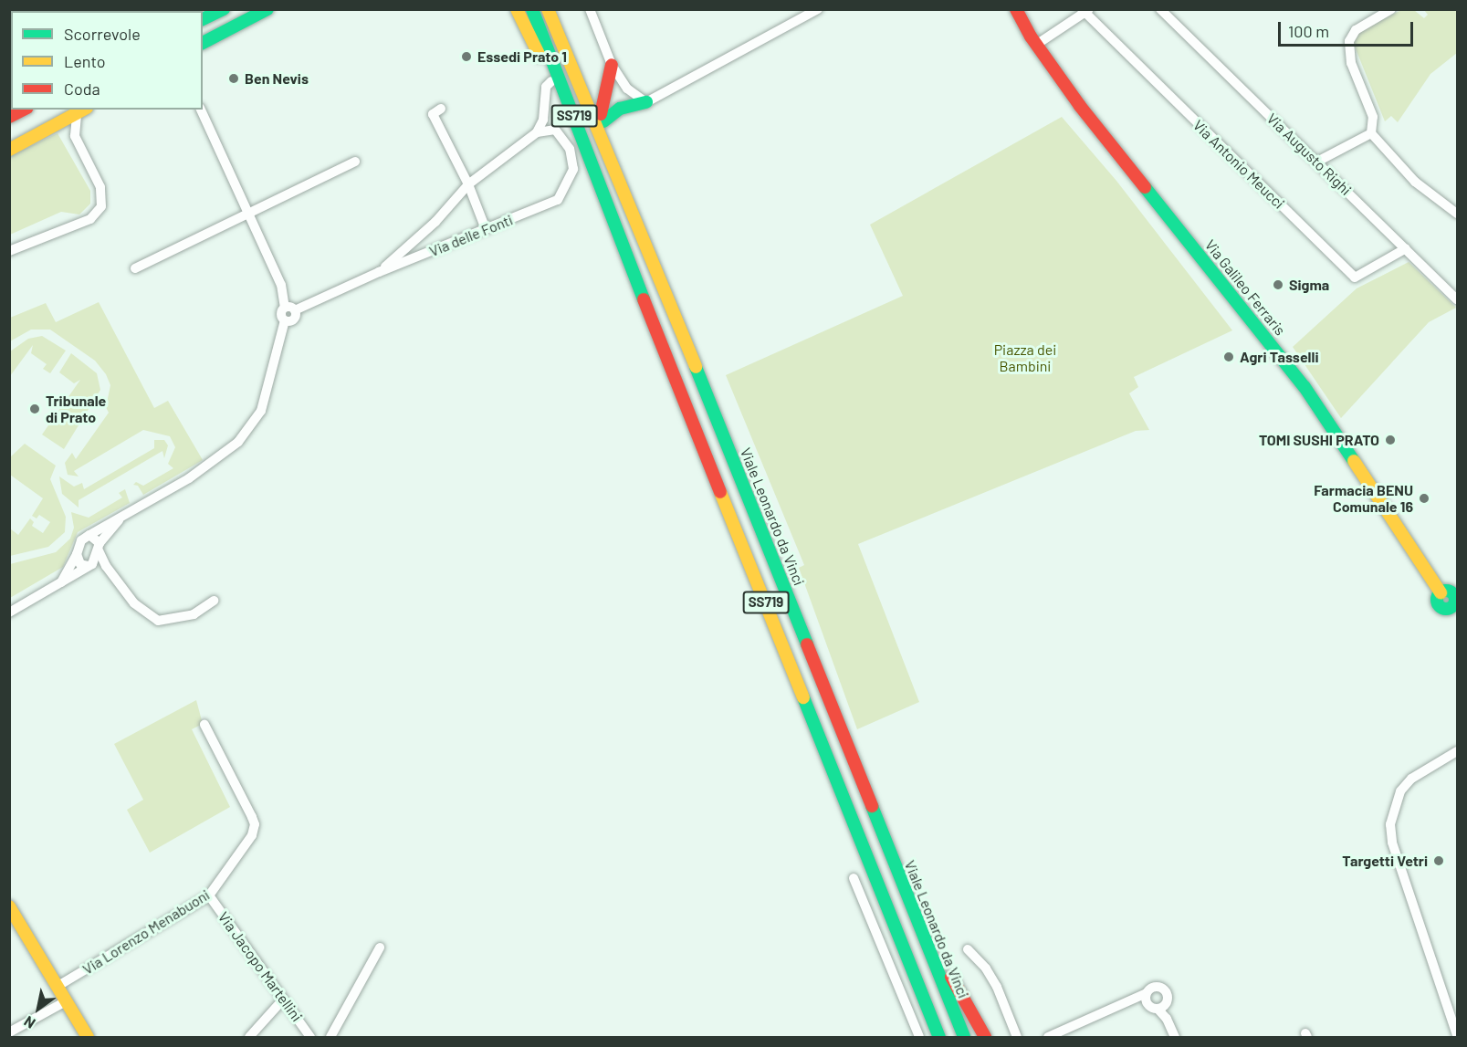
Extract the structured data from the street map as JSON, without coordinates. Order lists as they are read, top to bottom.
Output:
{
  "streets": {
    "main road": ["SS719", "Via Galileo Ferraris", "Viale Leonardo da Vinci"],
    "street": [
      "Via Augusto Righi",
      "Via Antonio Meucci",
      "Via delle Fonti",
      "Via Lorenzo Menabuoni",
      "Via Jacopo Martellini"
    ]
  },
  "crossings": [
    ["Via Augusto Righi", "Via Antonio Meucci"],
    ["Via Lorenzo Menabuoni", "Via Jacopo Martellini"]
  ],
  "parks": ["Piazza dei Bambini"],
  "places": [
    "Essedi Prato 1",
    "Ben Nevis",
    "Sigma",
    "Agri Tasselli",
    "Tribunale di Prato",
    "TOMI SUSHI PRATO",
    "Farmacia BENU Comunale 16",
    "Targetti Vetri"
  ],
  "legend": ["Scorrevole", "Lento", "Coda"],
  "scale_bar": "100 m",
  "north": "bottom left"
}
